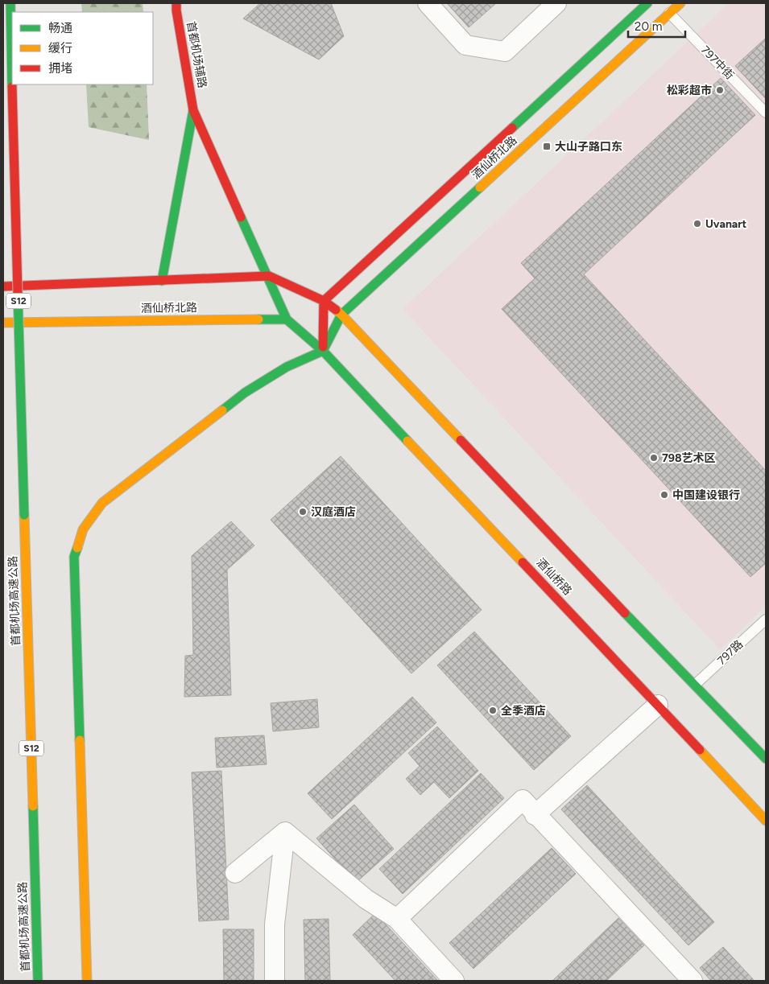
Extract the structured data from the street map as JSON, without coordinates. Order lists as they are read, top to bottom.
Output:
{
  "streets": {
    "main road": [
      "首都机场辅路",
      "酒仙桥北路",
      "S12",
      "酒仙桥路",
      "首都机场高速公路"
    ],
    "lane": ["797中街", "797路"]
  },
  "crossings": [
    ["797中街", "酒仙桥北路"]
  ],
  "places": {
    "other": [
      "松彩超市",
      "Uvanart",
      "798艺术区",
      "中国建设银行",
      "汉庭酒店",
      "全季酒店"
    ],
    "transit": ["大山子路口东"]
  },
  "legend": ["畅通", "缓行", "拥堵"],
  "scale_bar": "20 m"
}
